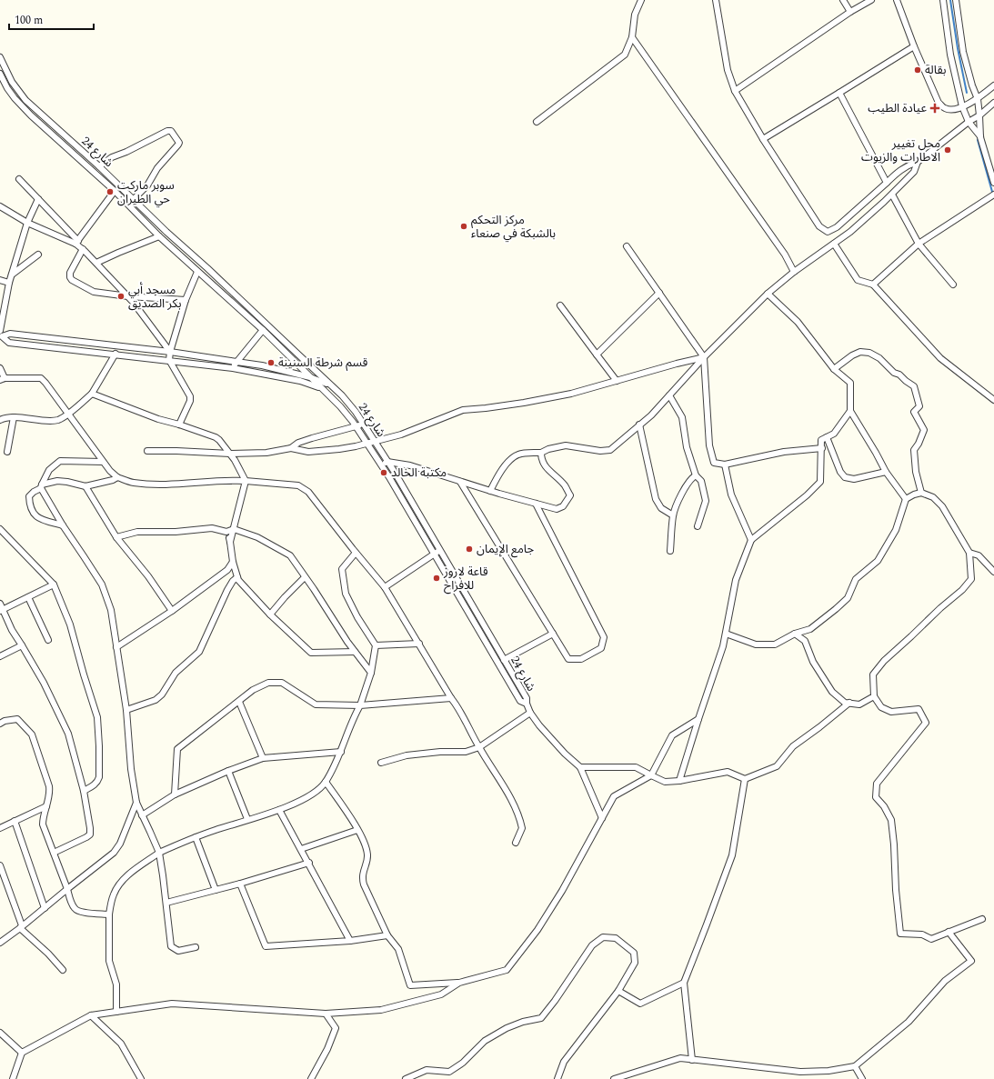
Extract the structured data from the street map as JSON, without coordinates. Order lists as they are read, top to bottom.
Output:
{
  "streets": {
    "street": ["شارع 24"]
  },
  "places": {
    "other": [
      "بقالة",
      "محل تغيير الاطارات والزيوت",
      "سوبر ماركت حي الطيران",
      "مركز التحكم بالشبكة في صنعاء",
      "مسجد أبي بكر الصديق",
      "قسم شرطة السنينة",
      "مكتبة الخالد",
      "جامع الإيمان",
      "قاعة لاروز للافراح"
    ],
    "health": ["عيادة الطيب"]
  },
  "scale_bar": "100 m"
}
